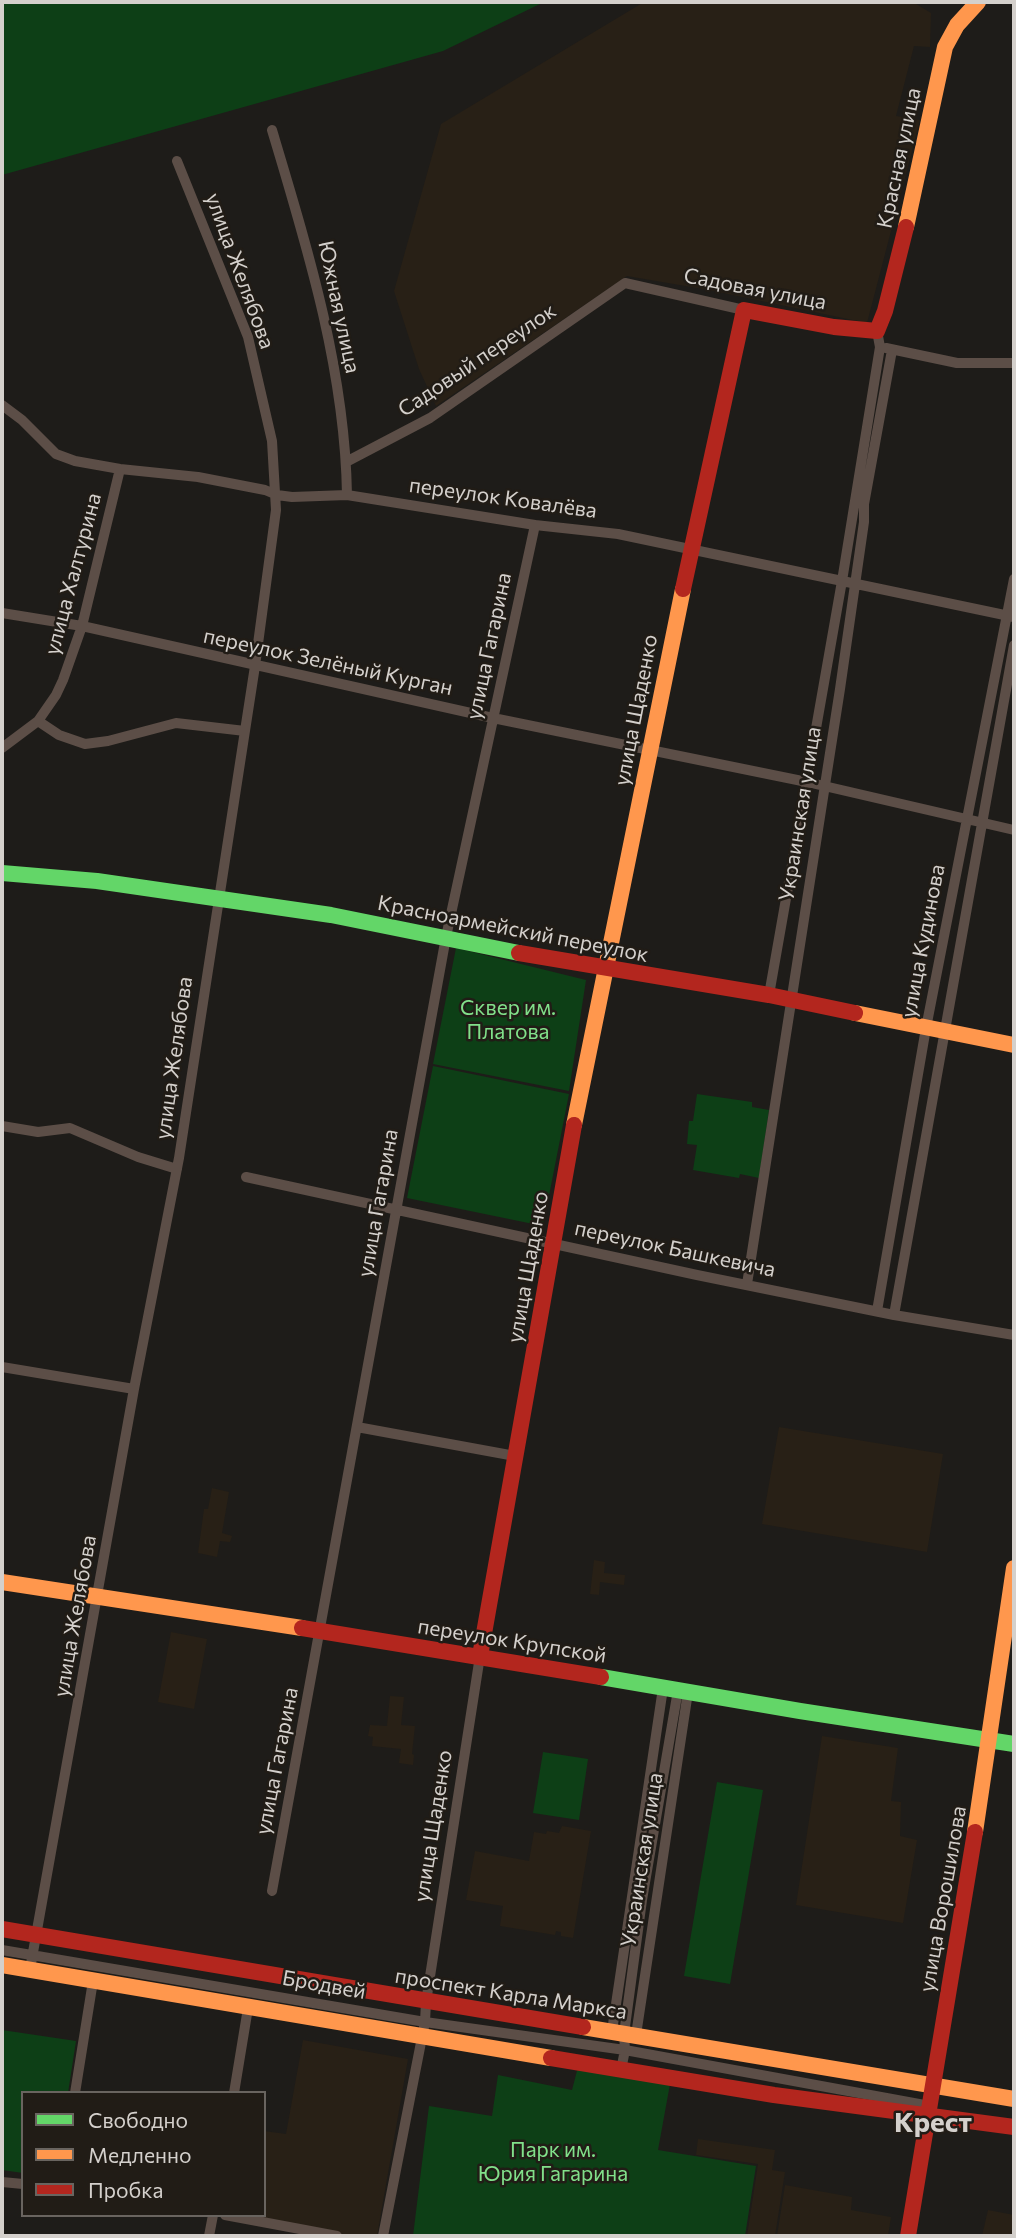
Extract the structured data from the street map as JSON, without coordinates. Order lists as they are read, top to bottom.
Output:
{
  "streets": {
    "street": [
      "Красная улица",
      "улица Желябова",
      "Садовая улица",
      "Южная улица",
      "Садовый переулок",
      "переулок Ковалёва",
      "улица Халтурина",
      "улица Гагарина",
      "переулок Зелёный Курган",
      "улица Щаденко",
      "Украинская улица",
      "Красноармейский переулок",
      "улица Кудинова",
      "переулок Башкевича",
      "переулок Крупской",
      "улица Ворошилова",
      "Бродвей",
      "проспект Карла Маркса"
    ]
  },
  "crossings": [
    ["Красная улица", "Садовая улица"],
    ["Красная улица", "Украинская улица"],
    ["улица Желябова", "переулок Ковалёва"],
    ["улица Желябова", "переулок Зелёный Курган"],
    ["улица Желябова", "Красноармейский переулок"],
    ["улица Желябова", "переулок Крупской"],
    ["улица Желябова", "Бродвей"],
    ["улица Желябова", "проспект Карла Маркса"],
    ["Садовая улица", "Садовый переулок"],
    ["Садовая улица", "улица Щаденко"],
    ["Садовая улица", "Украинская улица"],
    ["Южная улица", "Садовый переулок"],
    ["Южная улица", "переулок Ковалёва"],
    ["переулок Ковалёва", "улица Халтурина"],
    ["переулок Ковалёва", "улица Гагарина"],
    ["переулок Ковалёва", "улица Щаденко"],
    ["переулок Ковалёва", "Украинская улица"],
    ["переулок Ковалёва", "улица Кудинова"],
    ["улица Халтурина", "переулок Зелёный Курган"],
    ["улица Гагарина", "переулок Зелёный Курган"],
    ["улица Гагарина", "Красноармейский переулок"],
    ["улица Гагарина", "переулок Башкевича"],
    ["улица Гагарина", "переулок Крупской"],
    ["переулок Зелёный Курган", "улица Щаденко"],
    ["переулок Зелёный Курган", "Украинская улица"],
    ["переулок Зелёный Курган", "улица Кудинова"],
    ["улица Щаденко", "Красноармейский переулок"],
    ["улица Щаденко", "переулок Башкевича"],
    ["улица Щаденко", "переулок Крупской"],
    ["улица Щаденко", "Бродвей"],
    ["улица Щаденко", "проспект Карла Маркса"],
    ["Украинская улица", "Красноармейский переулок"],
    ["Украинская улица", "переулок Башкевича"],
    ["Украинская улица", "переулок Крупской"],
    ["Украинская улица", "проспект Карла Маркса"],
    ["Красноармейский переулок", "улица Кудинова"],
    ["улица Кудинова", "переулок Башкевича"],
    ["переулок Крупской", "улица Ворошилова"],
    ["улица Ворошилова", "Бродвей"],
    ["улица Ворошилова", "проспект Карла Маркса"]
  ],
  "districts": ["Крест"],
  "parks": ["Сквер им. Платова", "Парк им. Юрия Гагарина"],
  "legend": ["Свободно", "Медленно", "Пробка"]
}
